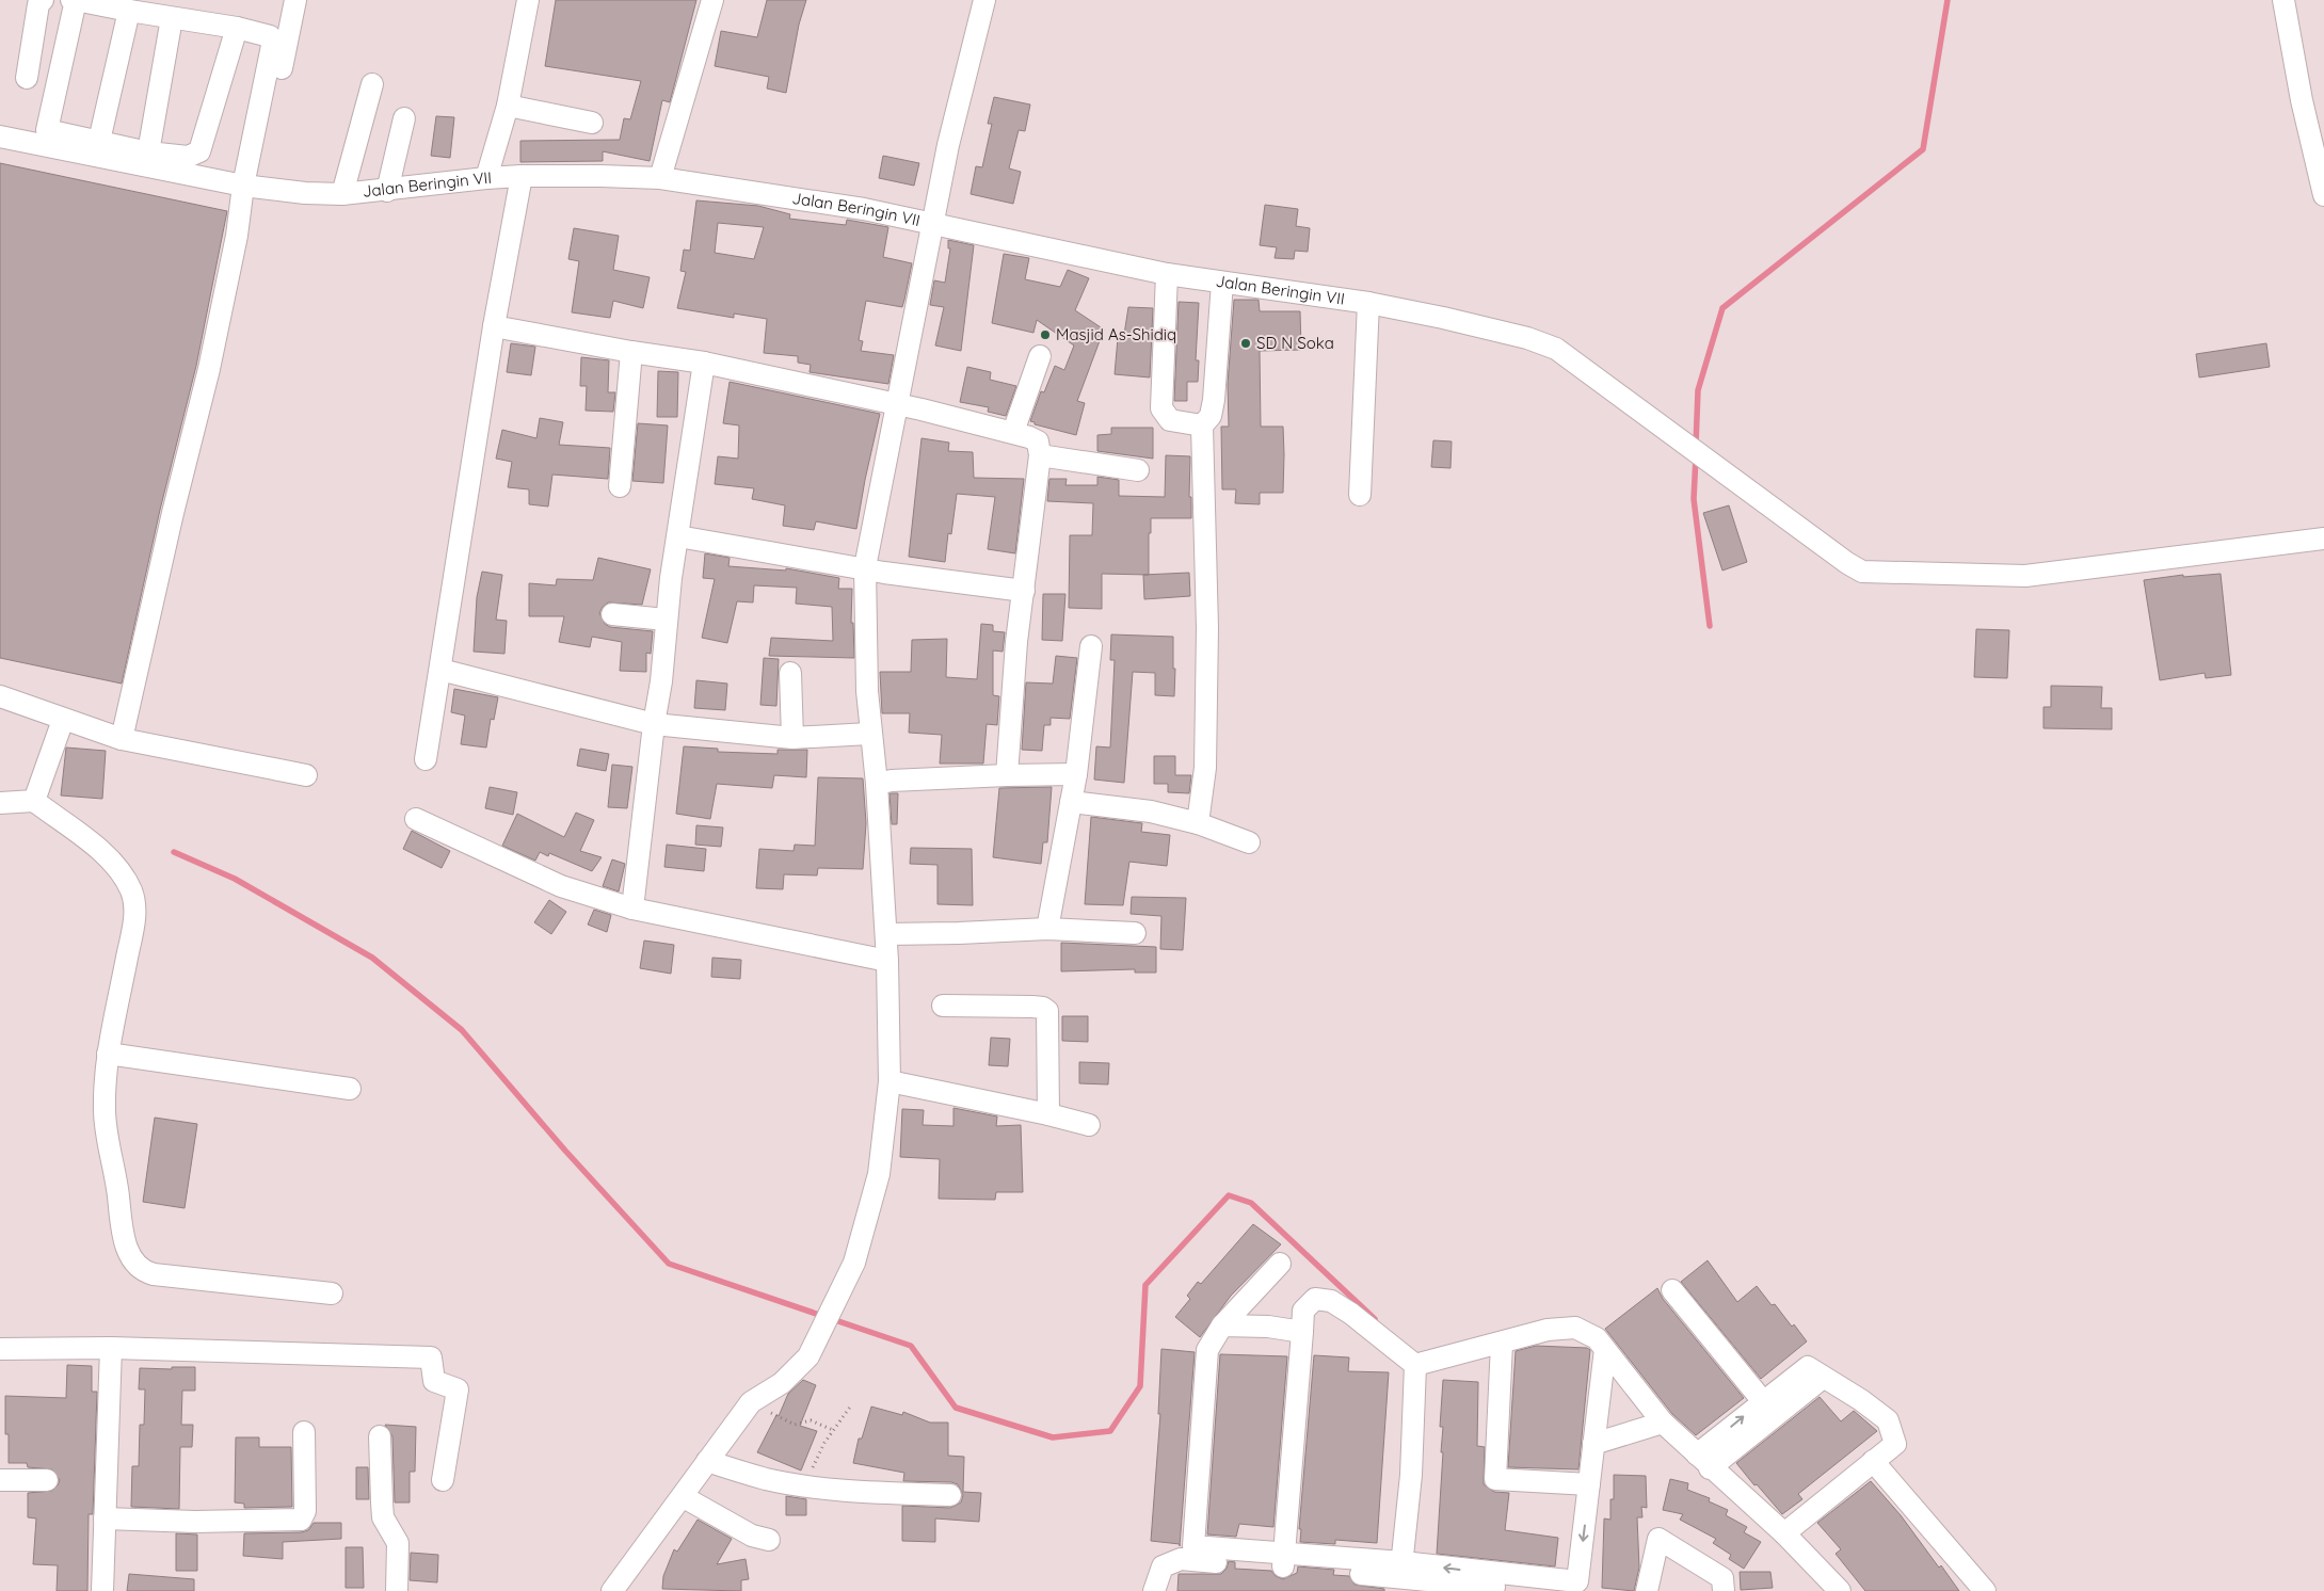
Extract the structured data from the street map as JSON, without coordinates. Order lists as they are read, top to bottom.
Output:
{
  "streets": {
    "street": ["Jalan Beringin VII"]
  },
  "places": ["Masjid As-Shidiq", "SD N Soka"]
}
